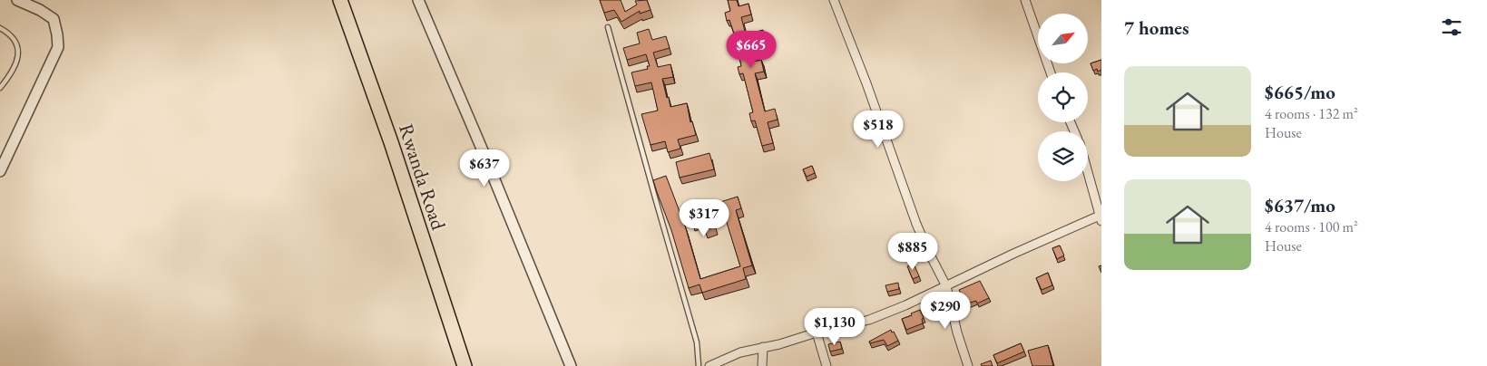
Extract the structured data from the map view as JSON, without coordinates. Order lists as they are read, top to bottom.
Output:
{
  "streets": {
    "highway": ["Rwanda Road"]
  },
  "north": "top right",
  "page": {
    "heading": "7 homes",
    "price": [
      "$665",
      "$518",
      "$637",
      "$317",
      "$885",
      "$290",
      "$1,130"
    ],
    "list": [
      {
        "name": "$665/mo",
        "note": "4 rooms · 132 m² · House"
      },
      {
        "name": "$637/mo",
        "note": "4 rooms · 100 m² · House"
      }
    ]
  }
}
